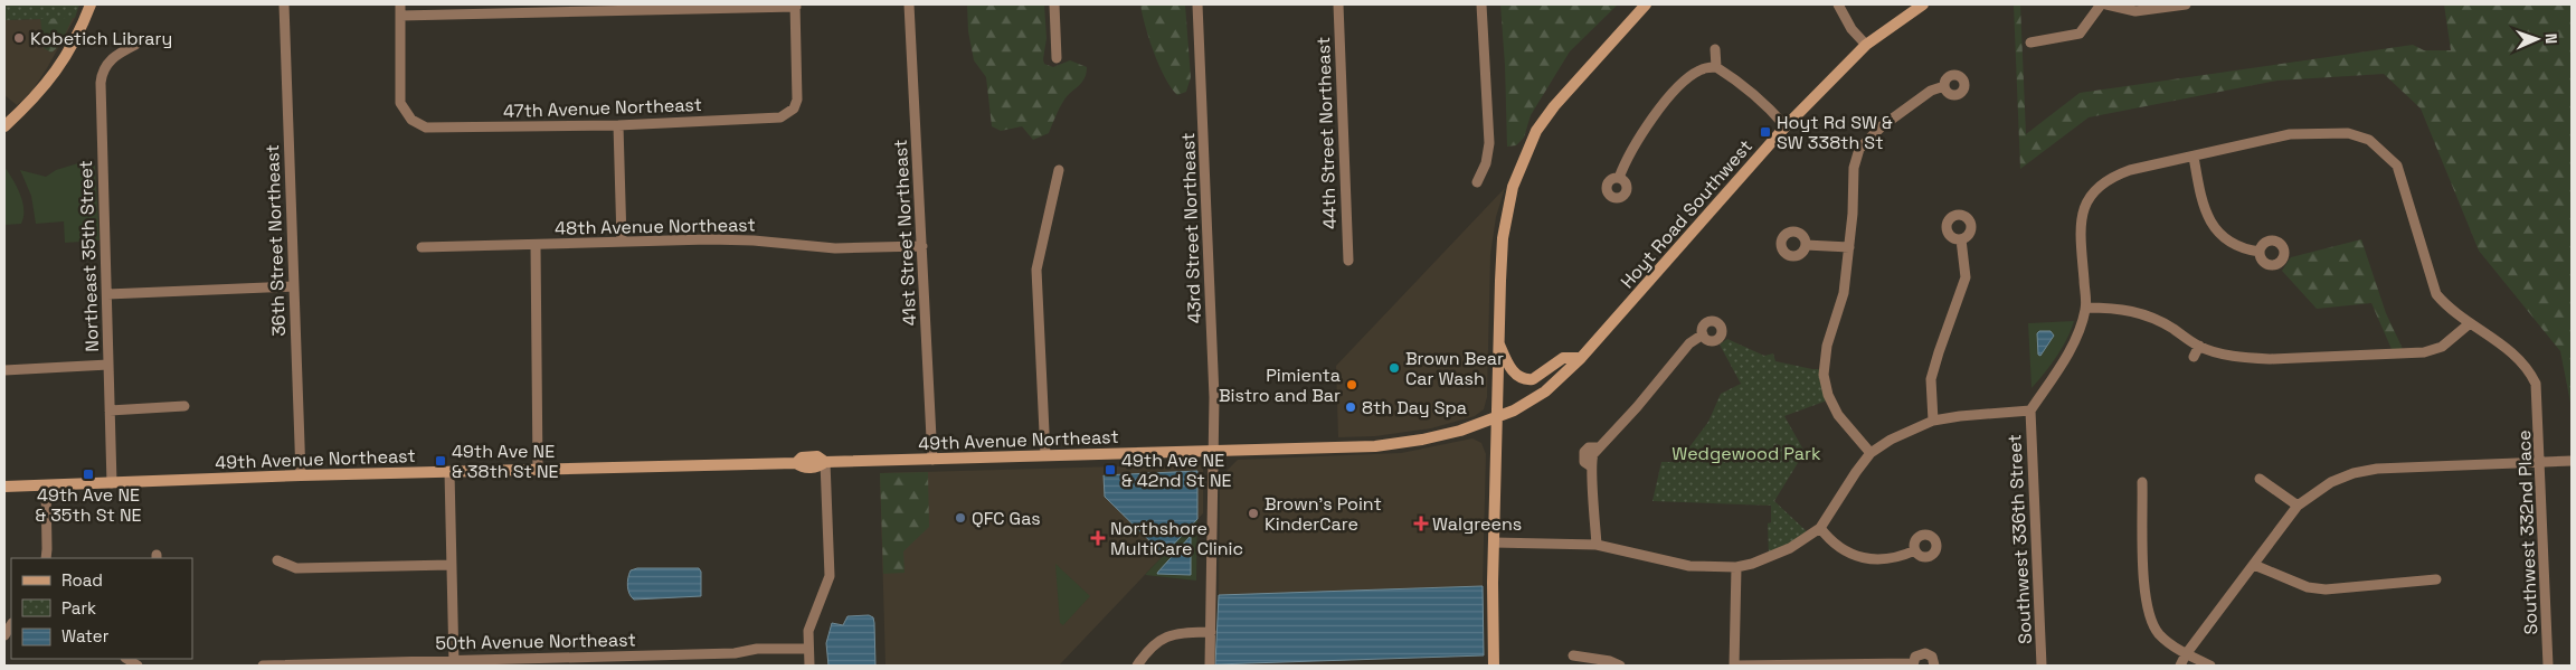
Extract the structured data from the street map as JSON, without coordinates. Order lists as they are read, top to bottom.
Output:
{
  "streets": {
    "main road": ["Hoyt Road Southwest", "49th Avenue Northeast"],
    "street": [
      "47th Avenue Northeast",
      "44th Street Northeast",
      "48th Avenue Northeast",
      "43rd Street Northeast",
      "41st Street Northeast",
      "36th Street Northeast",
      "Northeast 35th Street",
      "Southwest 332nd Place",
      "Southwest 336th Street",
      "50th Avenue Northeast"
    ]
  },
  "crossings": [
    ["Hoyt Road Southwest", "49th Avenue Northeast"],
    ["48th Avenue Northeast", "41st Street Northeast"],
    ["43rd Street Northeast", "49th Avenue Northeast"],
    ["41st Street Northeast", "49th Avenue Northeast"],
    ["36th Street Northeast", "49th Avenue Northeast"],
    ["Northeast 35th Street", "49th Avenue Northeast"]
  ],
  "parks": ["Wedgewood Park"],
  "places": {
    "other": [
      "Kobetich Library",
      "Brown Bear Car Wash",
      "Pimienta Bistro and Bar",
      "8th Day Spa",
      "Brown's Point KinderCare",
      "QFC Gas"
    ],
    "transit": [
      "Hoyt Rd SW & SW 338th St",
      "49th Ave NE & 38th St NE",
      "49th Ave NE & 42nd St NE",
      "49th Ave NE & 35th St NE"
    ],
    "health": ["Walgreens", "Northshore MultiCare Clinic"]
  },
  "legend": ["Road", "Park", "Water"],
  "north": "right"
}
